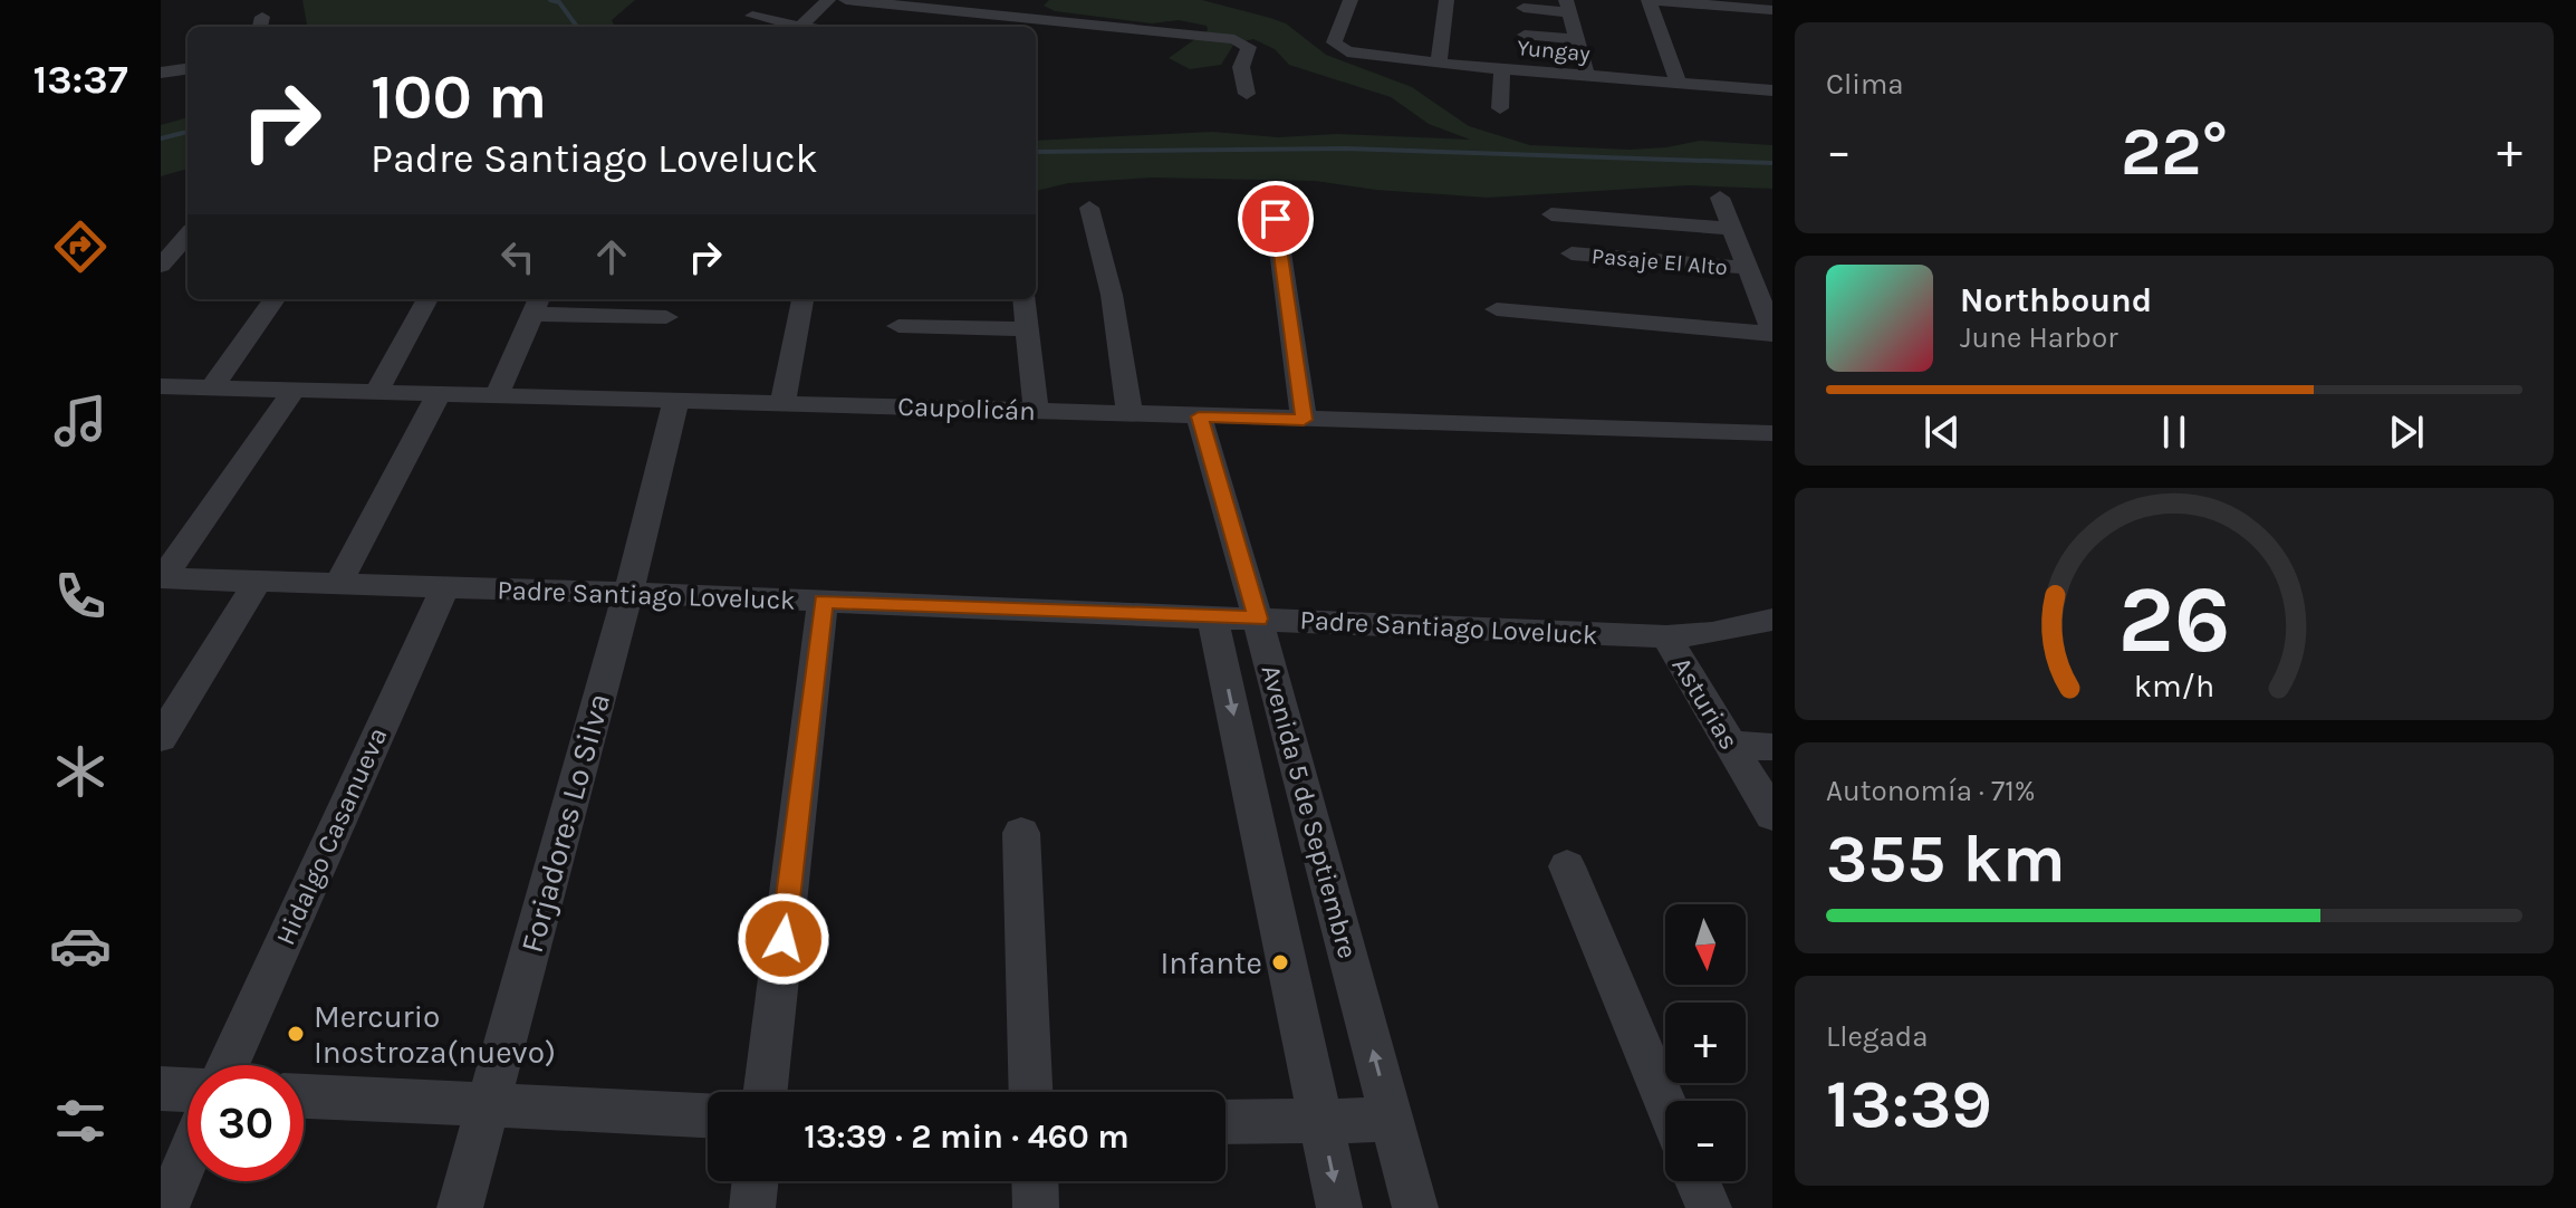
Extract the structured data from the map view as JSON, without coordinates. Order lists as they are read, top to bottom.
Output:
{
  "streets": {
    "street": [
      "Yungay",
      "Pasaje El Alto",
      "Caupolicán",
      "Padre Santiago Loveluck",
      "Asturias",
      "Avenida 5 de Septiembre",
      "Forjadores Lo Silva",
      "Hidalgo Casanueva"
    ]
  },
  "crossings": [
    ["Caupolicán", "Avenida 5 de Septiembre"],
    ["Caupolicán", "Forjadores Lo Silva"],
    ["Padre Santiago Loveluck", "Asturias"],
    ["Padre Santiago Loveluck", "Avenida 5 de Septiembre"],
    ["Padre Santiago Loveluck", "Forjadores Lo Silva"],
    ["Padre Santiago Loveluck", "Hidalgo Casanueva"]
  ],
  "places": ["Infante", "Mercurio Inostroza(nuevo)"],
  "north": "bottom",
  "page": {
    "tabs": "13:37",
    "tile": [
      "Clima",
      ["Autonomía · 71%", "355 km"],
      ["Llegada", "13:39"]
    ],
    "turn": ["100 m", "Padre Santiago Loveluck"],
    "heat": ["−", "22°", "+"],
    "song": ["Northbound", "June Harbor"],
    "map_buttons": ["+", "−"],
    "limit": "30",
    "trip": "13:39 · 2 min · 460 m",
    "gauge": ["26", "km/h"]
  }
}
